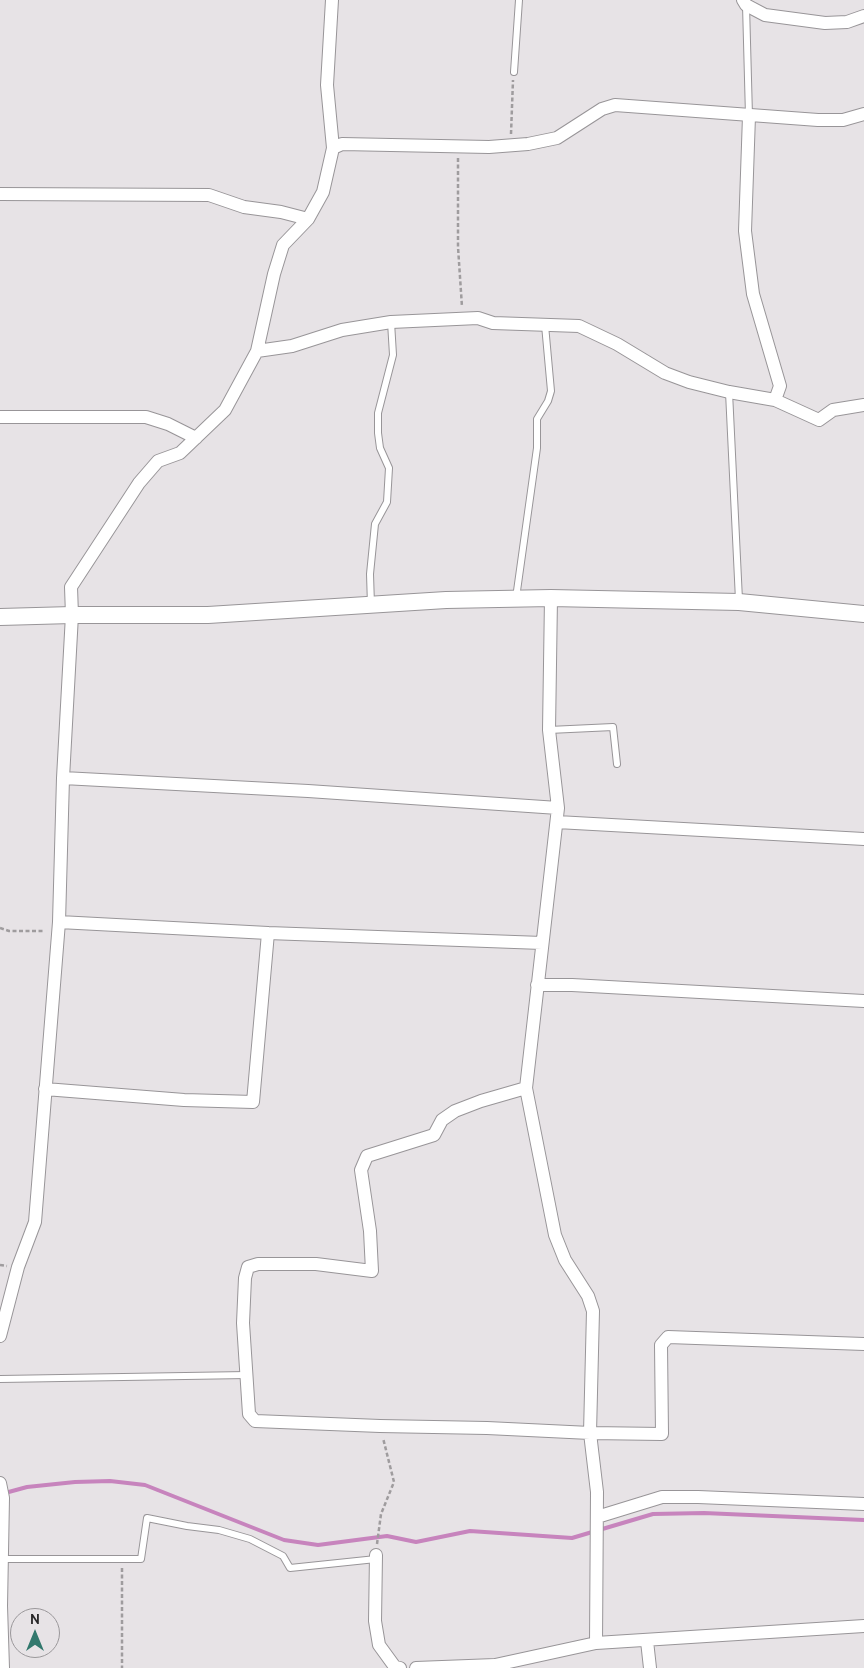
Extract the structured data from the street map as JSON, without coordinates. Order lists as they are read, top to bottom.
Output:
{
  "north": "top"
}
